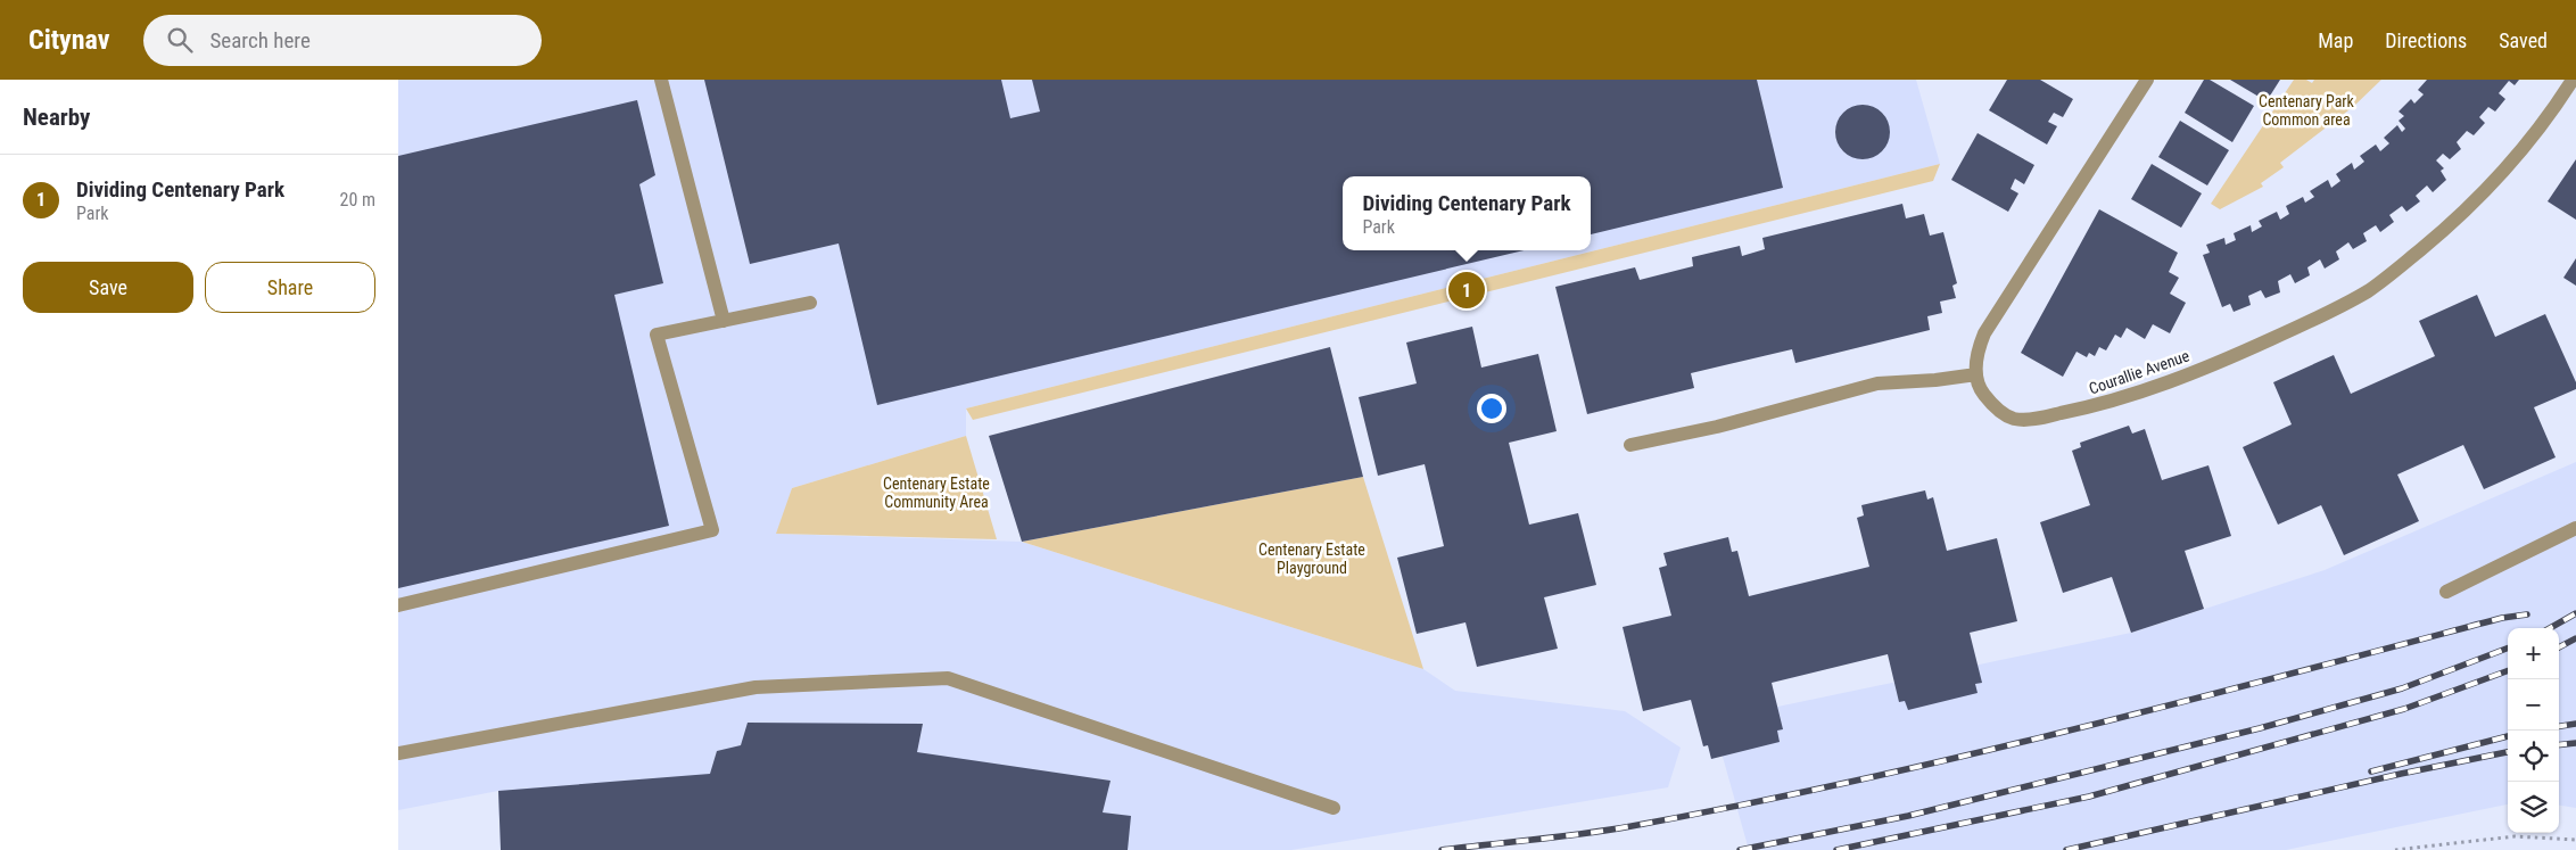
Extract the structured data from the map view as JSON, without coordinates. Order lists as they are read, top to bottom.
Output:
{
  "streets": {
    "street": ["Courallie Avenue"]
  },
  "parks": ["Centenary Park Common area", "Centenary Estate Community Area", "Centenary Estate Playground"],
  "page": {
    "header": "Citynav",
    "search": "Search here",
    "nav": ["Map", "Directions", "Saved"],
    "heading": "Nearby",
    "list": [
      {
        "mark": "1",
        "name": "Dividing Centenary Park",
        "note": "Park",
        "value": "20 m"
      }
    ],
    "popup": ["Dividing Centenary Park", "Park"],
    "buttons": ["Save", "Share"],
    "pins": "1",
    "map_buttons": ["+", "−"]
  }
}
